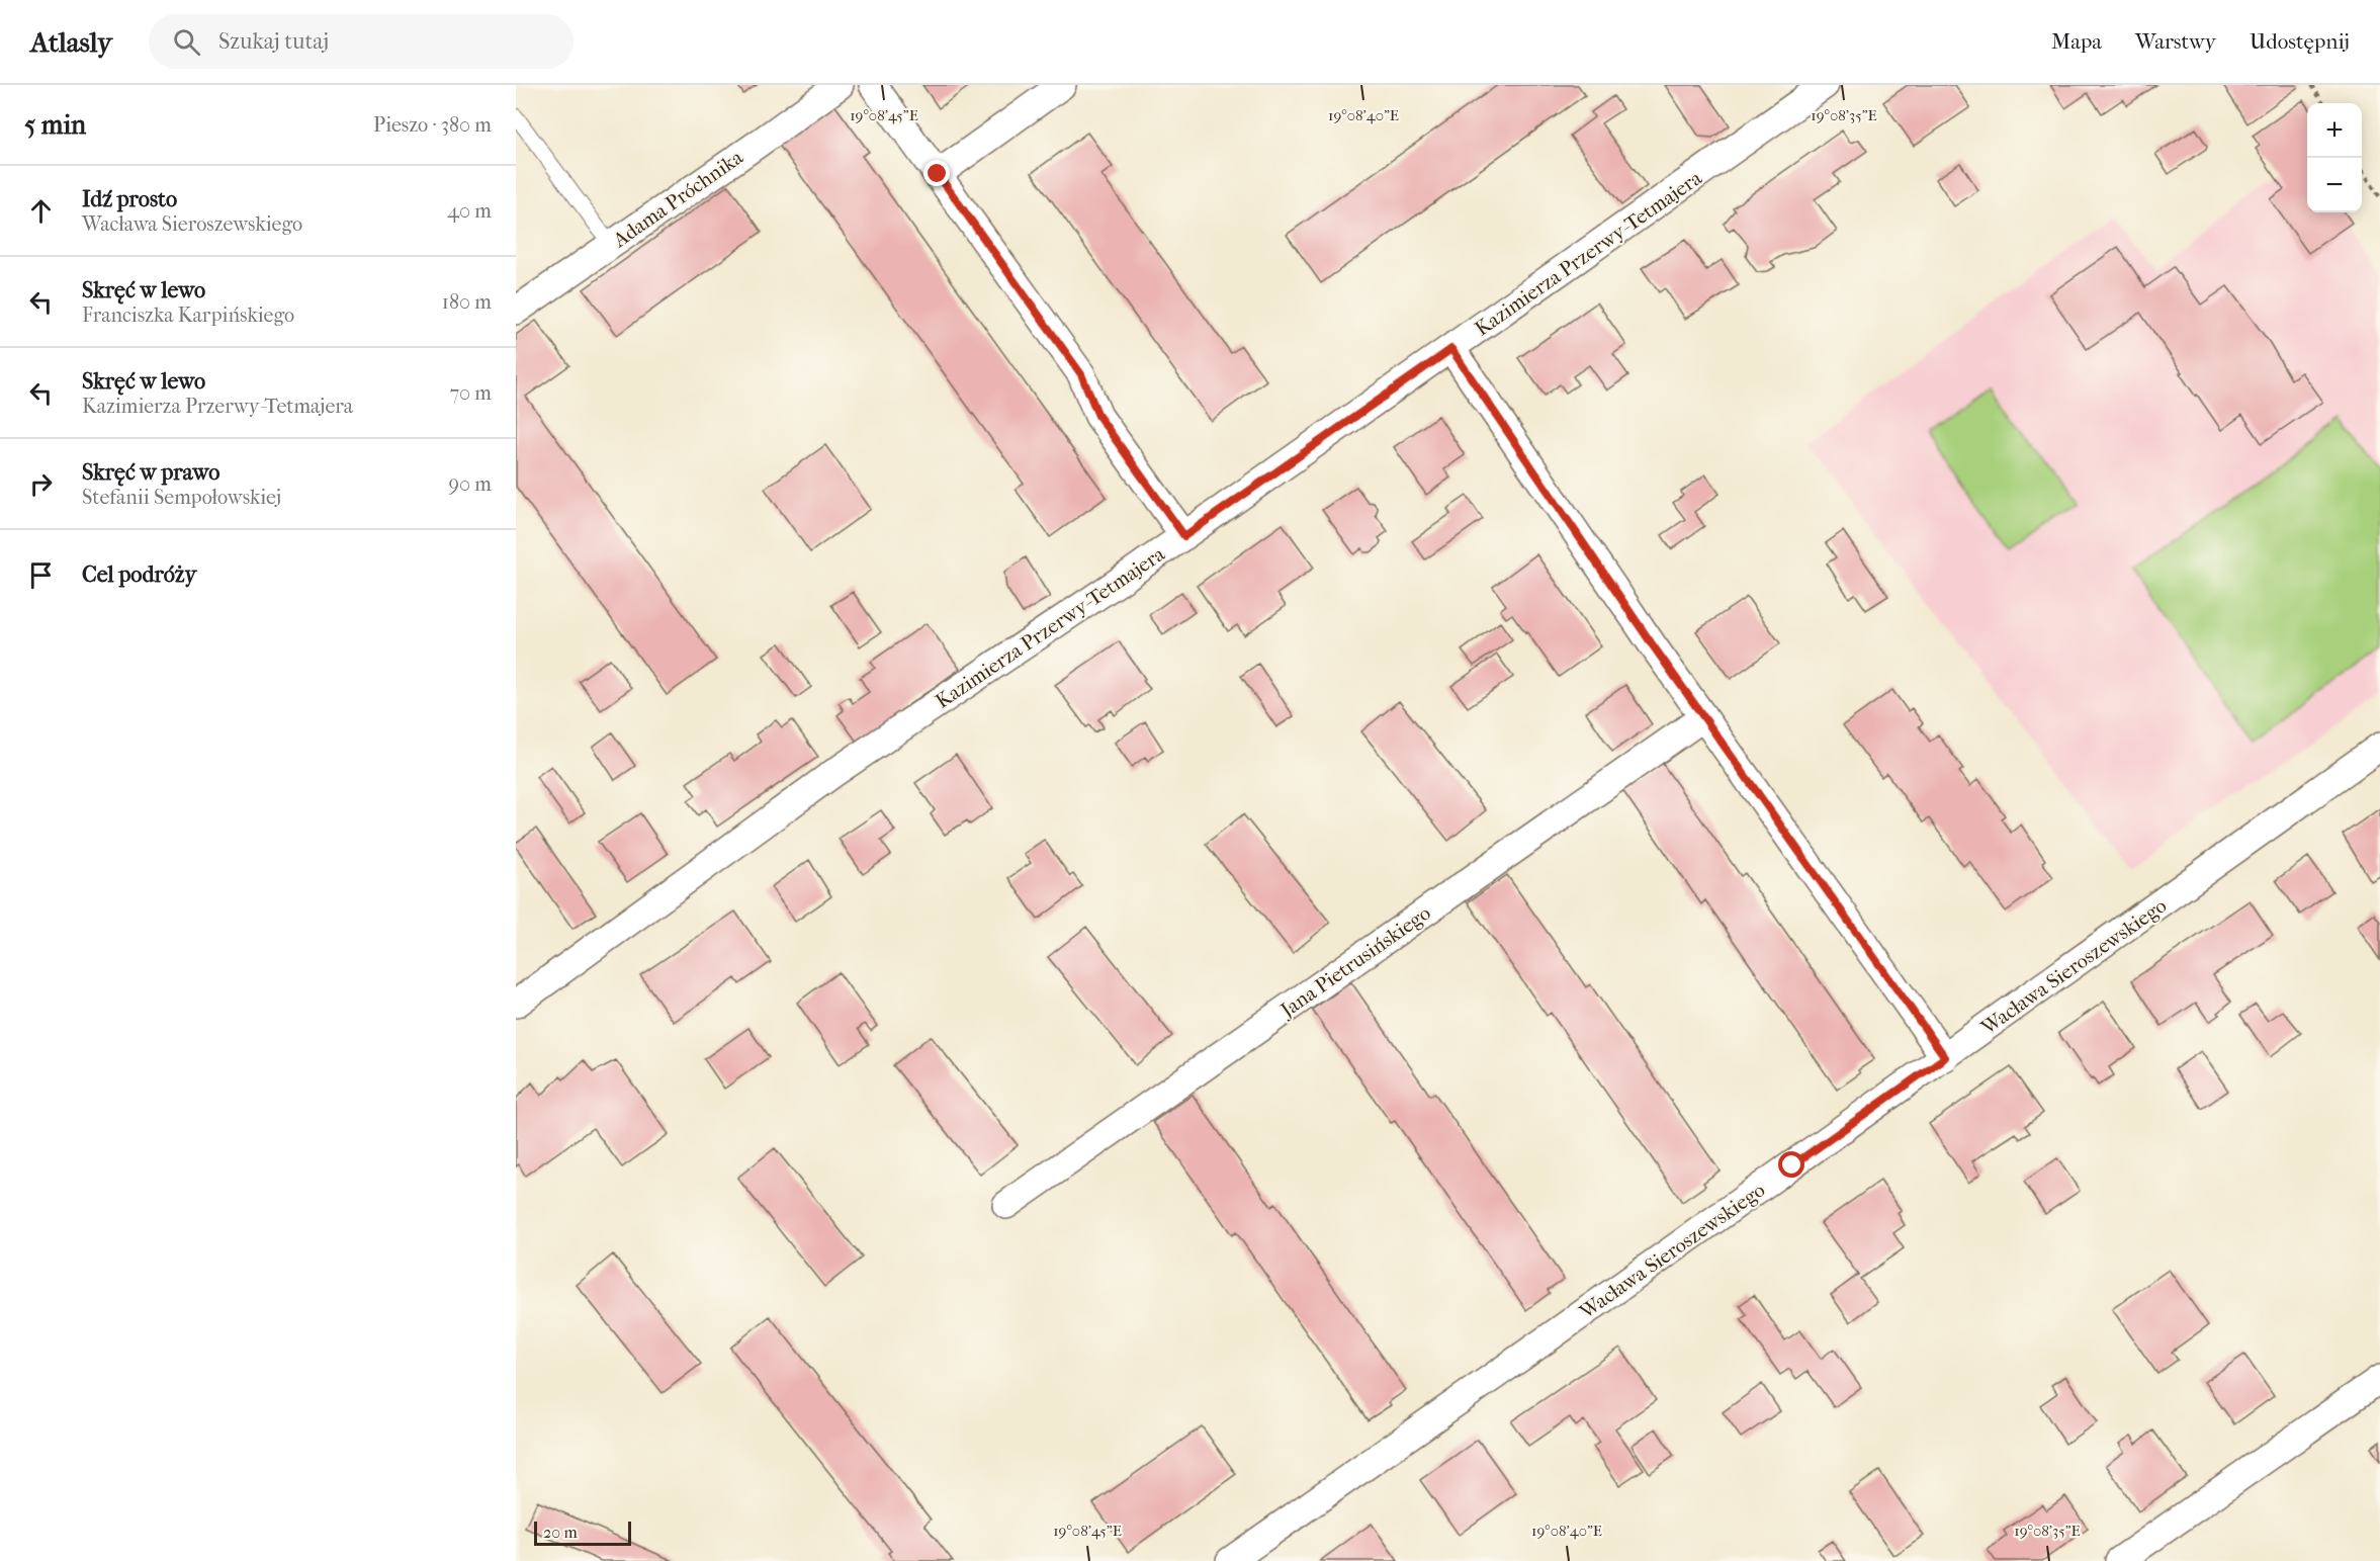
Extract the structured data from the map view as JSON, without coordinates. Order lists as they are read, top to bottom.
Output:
{
  "streets": {
    "street": [
      "Adama Próchnika",
      "Kazimierza Przerwy-Tetmajera",
      "Jana Pietrusińskiego",
      "Wacława Sieroszewskiego"
    ]
  },
  "scale_bar": "20 m",
  "page": {
    "header": "Atlasly",
    "search": "Szukaj tutaj",
    "nav": ["Mapa", "Warstwy", "Udostępnij"],
    "heading": ["5 min", "Pieszo · 380 m"],
    "map_buttons": ["+", "−"],
    "list": [
      ["Idź prosto", "Wacława Sieroszewskiego", "40 m"],
      ["Skręć w lewo", "Franciszka Karpińskiego", "180 m"],
      ["Skręć w lewo", "Kazimierza Przerwy-Tetmajera", "70 m"],
      ["Skręć w prawo", "Stefanii Sempołowskiej", "90 m"],
      "Cel podróży"
    ],
    "scale": "20 m"
  },
  "coordinates": ["19°08'45\"E", "19°08'40\"E", "19°08'35\"E"]
}
